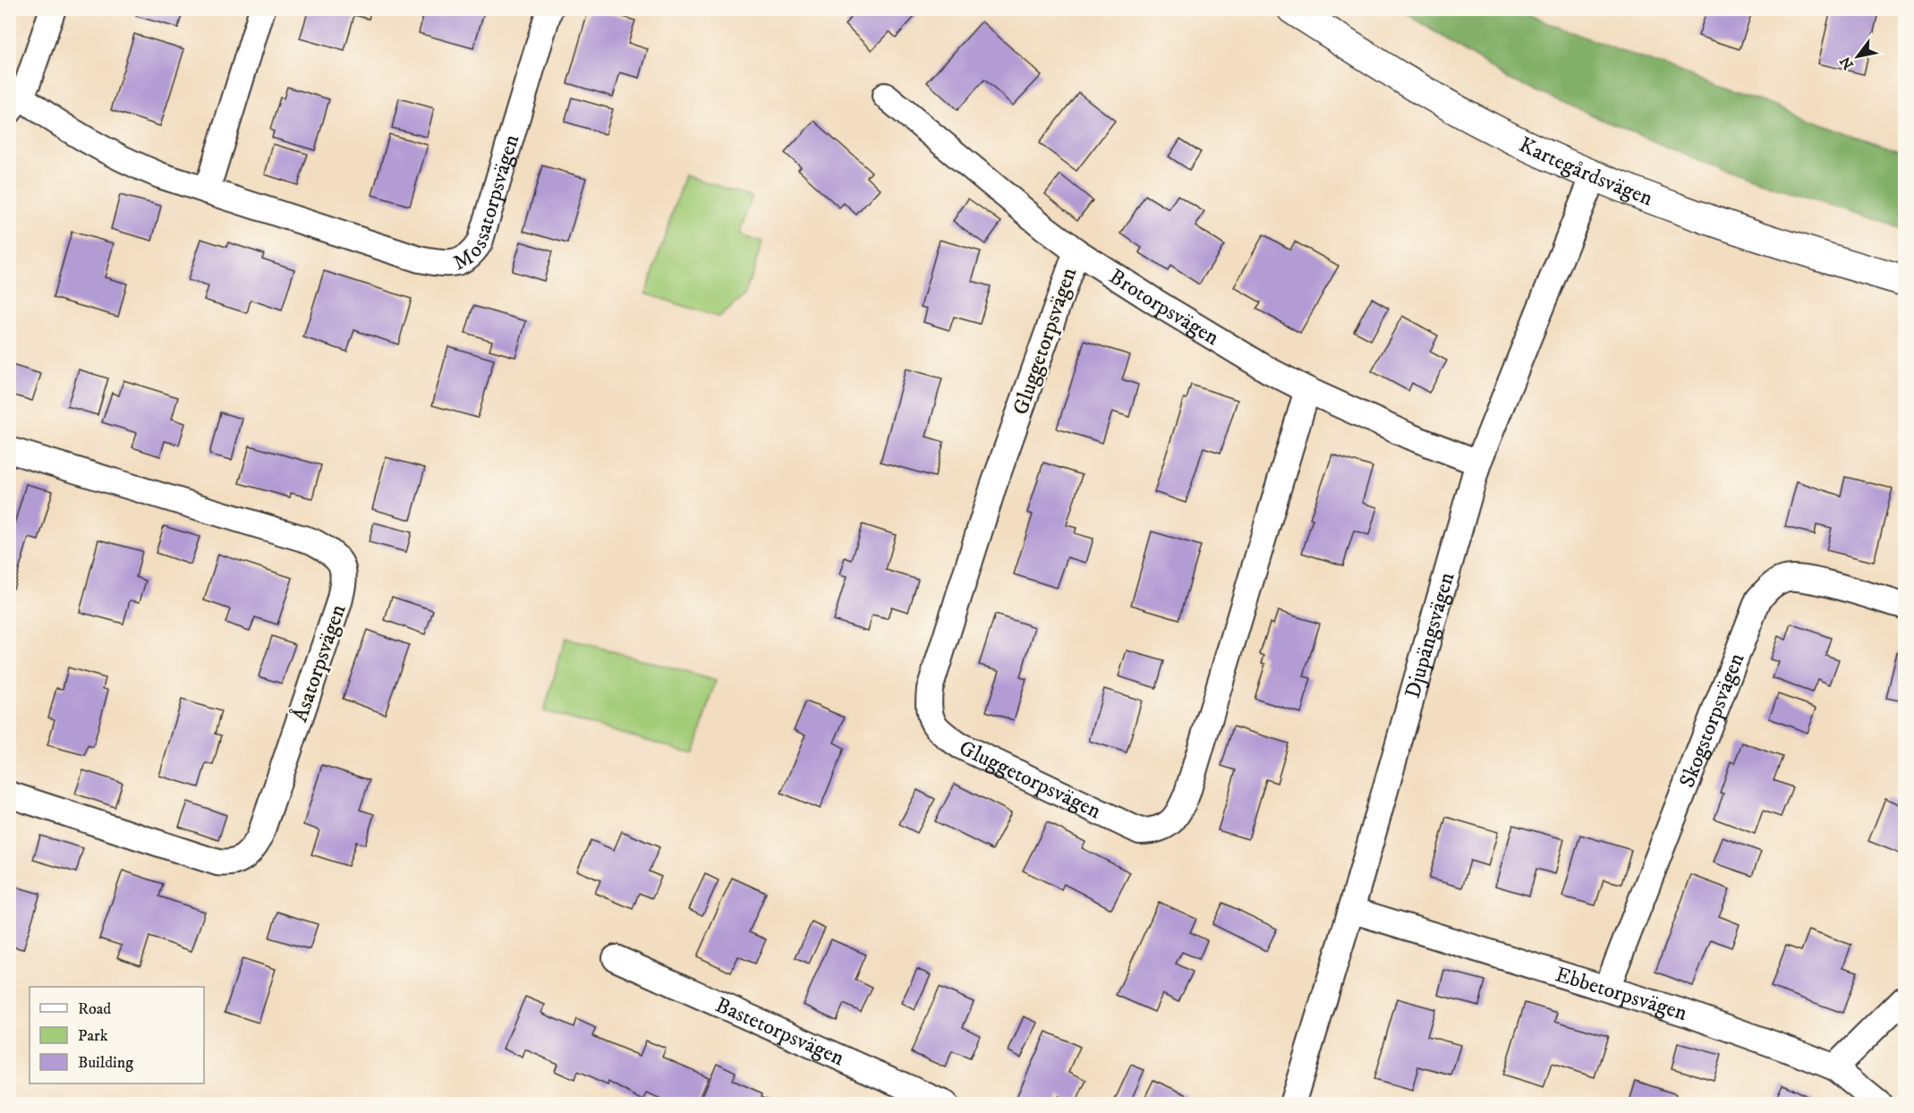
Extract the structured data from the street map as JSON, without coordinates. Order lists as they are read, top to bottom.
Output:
{
  "streets": {
    "street": [
      "Kartegårdsvägen",
      "Mossatorpsvägen",
      "Brotorpsvägen",
      "Gluggetorpsvägen",
      "Djupängsvägen",
      "Åsatorpsvägen",
      "Skogstorpsvägen",
      "Ebbetorpsvägen",
      "Bastetorpsvägen"
    ]
  },
  "crossings": [
    ["Kartegårdsvägen", "Djupängsvägen"],
    ["Brotorpsvägen", "Gluggetorpsvägen"],
    ["Brotorpsvägen", "Djupängsvägen"],
    ["Djupängsvägen", "Ebbetorpsvägen"],
    ["Skogstorpsvägen", "Ebbetorpsvägen"]
  ],
  "legend": ["Road", "Park", "Building"],
  "north": "bottom left"
}
